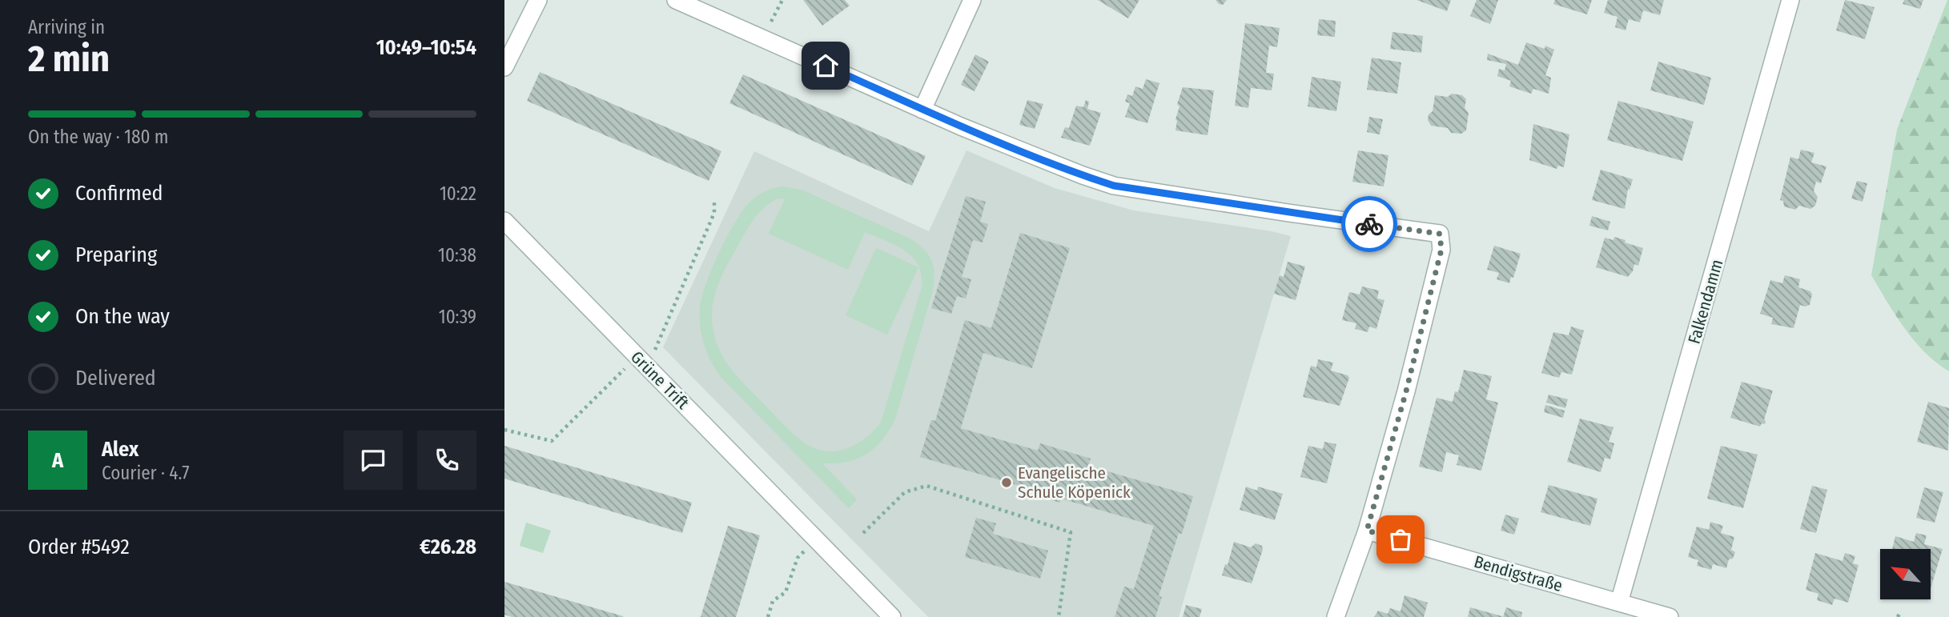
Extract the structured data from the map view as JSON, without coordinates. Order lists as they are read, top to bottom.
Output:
{
  "streets": {
    "street": ["Falkendamm", "Grüne Trift", "Bendigstraße"]
  },
  "crossings": [
    ["Falkendamm", "Bendigstraße"]
  ],
  "places": ["Evangelische Schule Köpenick"],
  "north": "top left",
  "page": {
    "heading": ["2 min", "Arriving in", "10:49–10:54"],
    "panel": [
      "Alex",
      "Courier · 4.7",
      "Order #5492",
      "€26.28"
    ],
    "bar": "On the way · 180 m",
    "list": [
      ["Confirmed", "10:22"],
      ["Preparing", "10:38"],
      ["On the way", "10:39"],
      "Delivered"
    ],
    "round": "A"
  }
}
